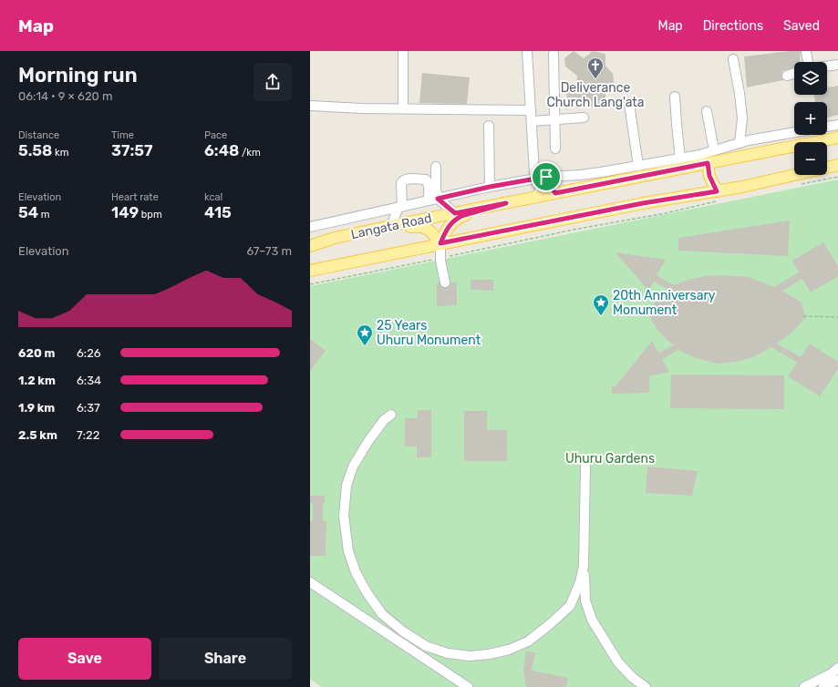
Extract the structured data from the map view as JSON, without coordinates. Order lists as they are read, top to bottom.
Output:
{
  "streets": {
    "main road": ["Langata Road"]
  },
  "parks": ["Uhuru Gardens"],
  "places": {
    "church": ["Deliverance Church Lang'ata"],
    "place": ["20th Anniversary Monument", "25 Years Uhuru Monument"]
  },
  "page": {
    "header": "Map",
    "nav": ["Map", "Directions", "Saved"],
    "heading": ["Morning run", "06:14 · 9 × 620 m"],
    "map_buttons": ["+", "−"],
    "stats": [
      ["Distance", "5.58 km"],
      ["Time", "37:57"],
      ["Pace", "6:48 /km"],
      ["Elevation", "54 m"],
      ["Heart rate", "149 bpm"],
      ["kcal", "415"]
    ],
    "chart": ["Elevation", "67–73 m"],
    "list": [
      {
        "name": "620 m",
        "note": "6:26"
      },
      {
        "name": "1.2 km",
        "note": "6:34"
      },
      {
        "name": "1.9 km",
        "note": "6:37"
      },
      {
        "name": "2.5 km",
        "note": "7:22"
      }
    ],
    "buttons": ["Save", "Share"]
  }
}
